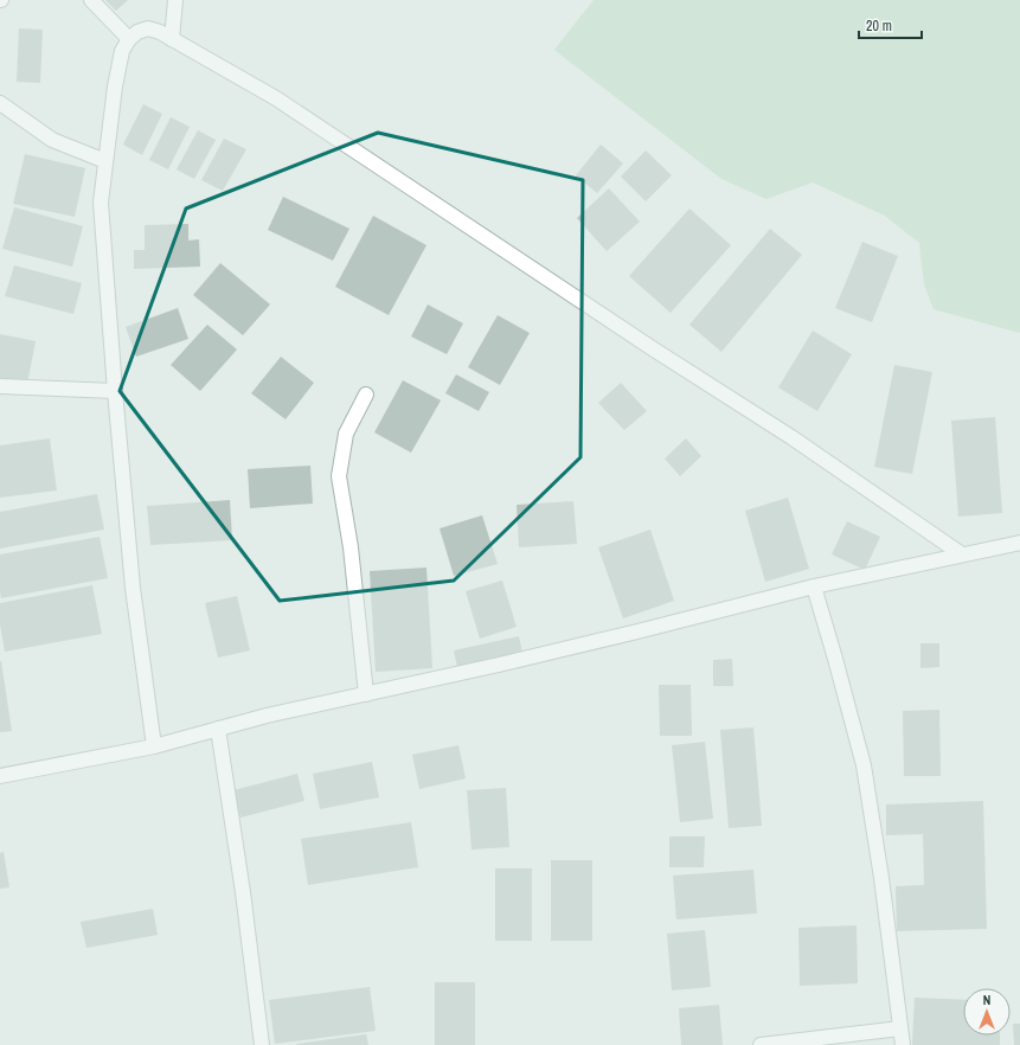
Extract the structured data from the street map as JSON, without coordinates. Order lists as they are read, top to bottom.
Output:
{
  "scale_bar": "20 m",
  "north": "top"
}
